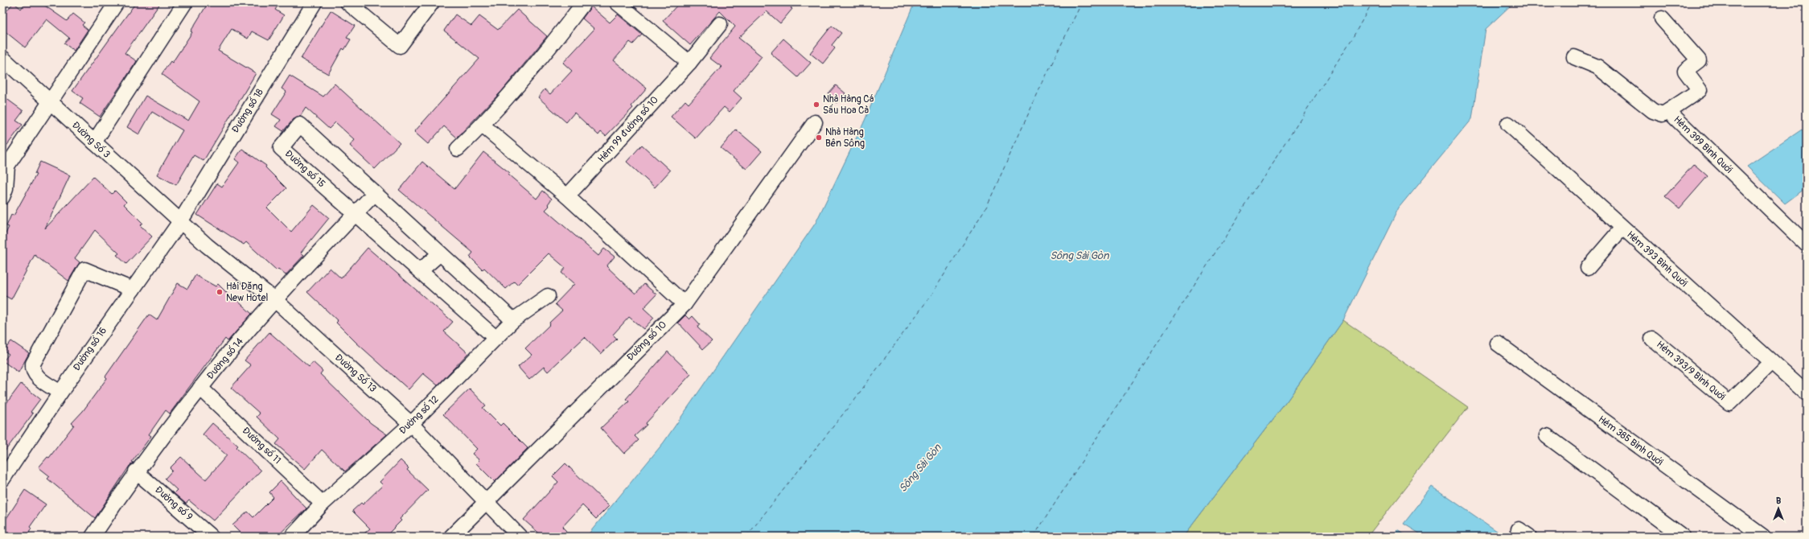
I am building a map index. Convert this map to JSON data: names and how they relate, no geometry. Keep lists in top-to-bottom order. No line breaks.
{"streets":{"street":["Đường số 18","Hẻm 99 đường số 10","Đường Số 3","Hẻm 399 Bình Quới","Đường số 15","Hẻm 393 Bình Quới","Đường số 10","Đường số 16","Đường số 14","Hẻm 393/9 Bình Quới","Đường Số 13","Đường số 12","Hẻm 385 Bình Quới","Đường số 11","Đường số 9"]},"crossings":[["Đường số 18","Đường Số 3"],["Đường số 18","Đường số 16"],["Đường số 18","Đường Số 13"],["Đường Số 3","Đường số 16"],["Đường Số 3","Đường Số 13"],["Đường số 15","Đường số 14"],["Đường số 15","Đường số 12"],["Hẻm 393 Bình Quới","Hẻm 393/9 Bình Quới"],["Đường số 10","Đường Số 13"],["Đường số 16","Đường Số 13"],["Đường số 14","Đường Số 13"],["Đường số 14","Đường số 11"],["Đường số 14","Đường số 9"],["Đường Số 13","Đường số 12"],["Đường số 12","Đường số 11"]],"water":["Sông Sài Gòn"],"places":["Nhà Hàng Cá Sấu Hoa Cà","Nhà Hàng Bên Sông","Hải Đăng New Hotel"],"north":"top"}
